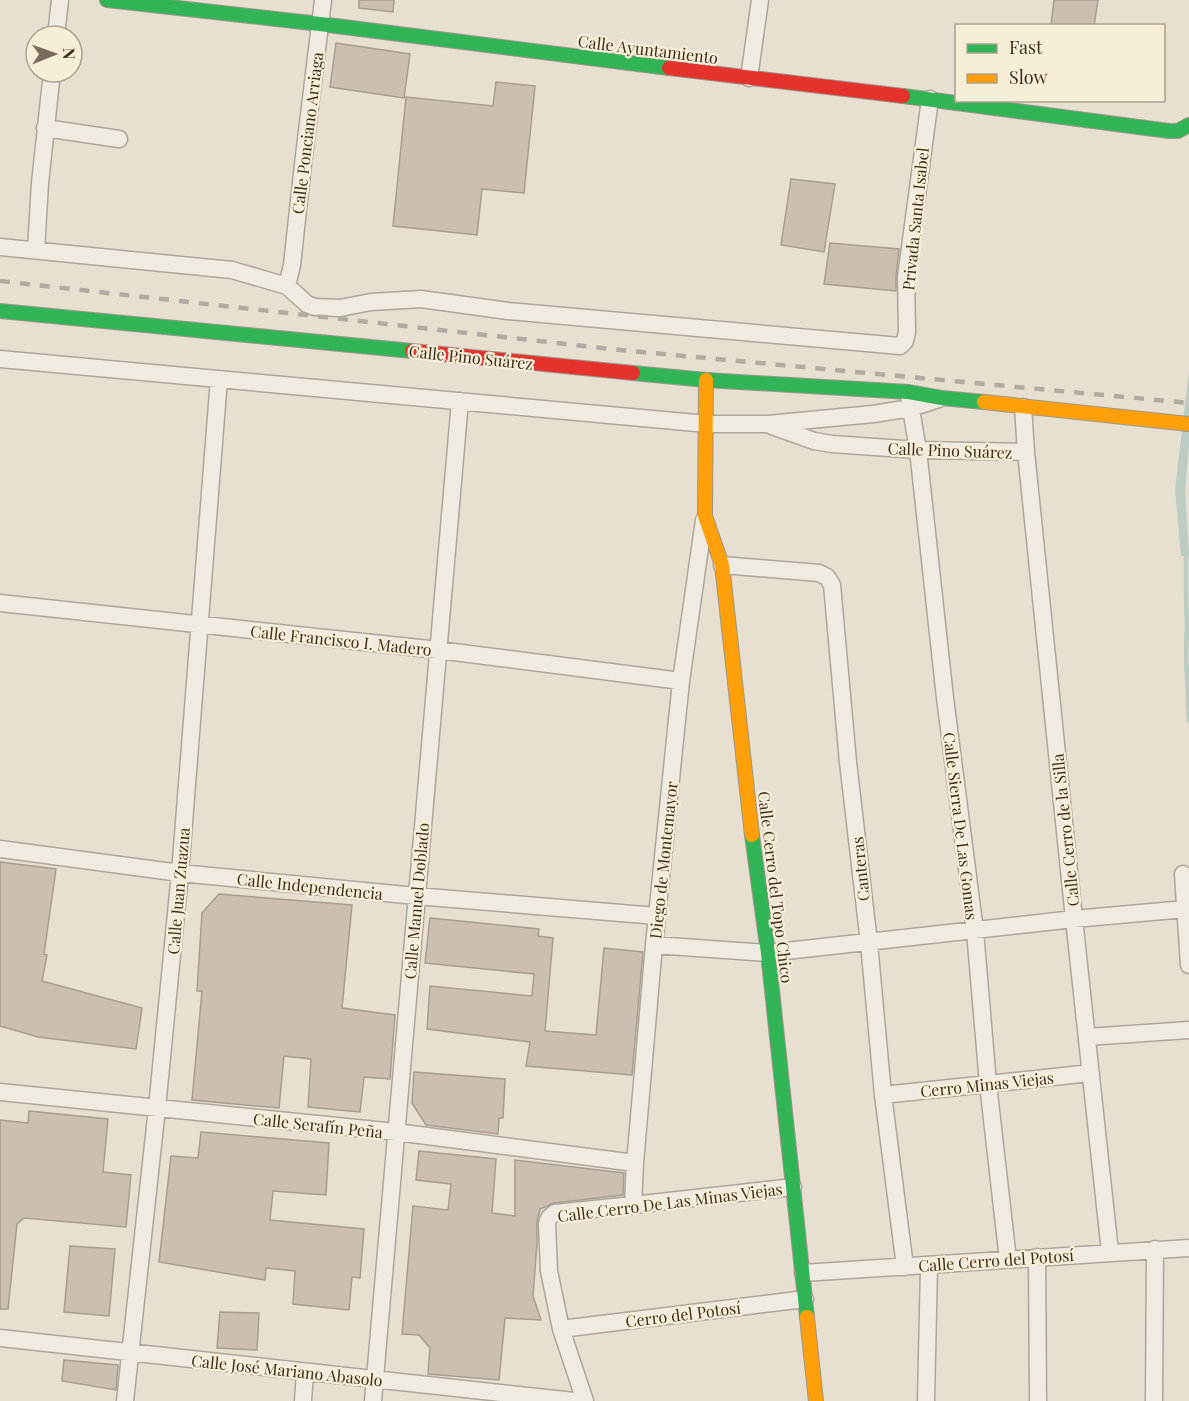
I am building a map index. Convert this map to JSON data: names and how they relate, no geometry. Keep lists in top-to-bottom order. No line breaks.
{"streets":{"street":["Calle Ayuntamiento","Calle Ponciano Arriaga","Privada Santa Isabel","Calle Pino Suárez","Calle Francisco I. Madero","Calle Sierra De Las Gomas","Calle Cerro de la Silla","Diego de Montemayor","Canteras","Calle Independencia","Calle Cerro del Topo Chico","Calle Juan Zuazua","Calle Manuel Doblado","Cerro Minas Viejas","Calle Serafín Peña","Calle Cerro De Las Minas Viejas","Calle Cerro del Potosí","Cerro del Potosí","Calle José Mariano Abasolo"]},"crossings":[["Calle Ayuntamiento","Calle Ponciano Arriaga"],["Calle Ayuntamiento","Privada Santa Isabel"],["Calle Ponciano Arriaga","Privada Santa Isabel"],["Calle Pino Suárez","Calle Sierra De Las Gomas"],["Calle Pino Suárez","Calle Cerro de la Silla"],["Calle Pino Suárez","Calle Cerro del Topo Chico"],["Calle Pino Suárez","Calle Juan Zuazua"],["Calle Pino Suárez","Calle Manuel Doblado"],["Calle Francisco I. Madero","Diego de Montemayor"],["Calle Francisco I. Madero","Calle Juan Zuazua"],["Calle Francisco I. Madero","Calle Manuel Doblado"],["Calle Sierra De Las Gomas","Cerro Minas Viejas"],["Calle Sierra De Las Gomas","Calle Cerro del Potosí"],["Calle Cerro de la Silla","Cerro Minas Viejas"],["Calle Cerro de la Silla","Calle Cerro del Potosí"],["Diego de Montemayor","Calle Independencia"],["Diego de Montemayor","Calle Cerro del Topo Chico"],["Diego de Montemayor","Calle Serafín Peña"],["Diego de Montemayor","Calle Cerro De Las Minas Viejas"],["Canteras","Calle Cerro del Topo Chico"],["Canteras","Cerro Minas Viejas"],["Canteras","Calle Cerro del Potosí"],["Calle Independencia","Calle Juan Zuazua"],["Calle Independencia","Calle Manuel Doblado"],["Calle Cerro del Topo Chico","Calle Cerro De Las Minas Viejas"],["Calle Cerro del Topo Chico","Calle Cerro del Potosí"],["Calle Cerro del Topo Chico","Cerro del Potosí"],["Calle Juan Zuazua","Calle Serafín Peña"],["Calle Juan Zuazua","Calle José Mariano Abasolo"],["Calle Manuel Doblado","Calle Serafín Peña"],["Calle Manuel Doblado","Calle José Mariano Abasolo"],["Calle Cerro De Las Minas Viejas","Cerro del Potosí"]],"legend":["Fast","Slow"],"north":"right"}
